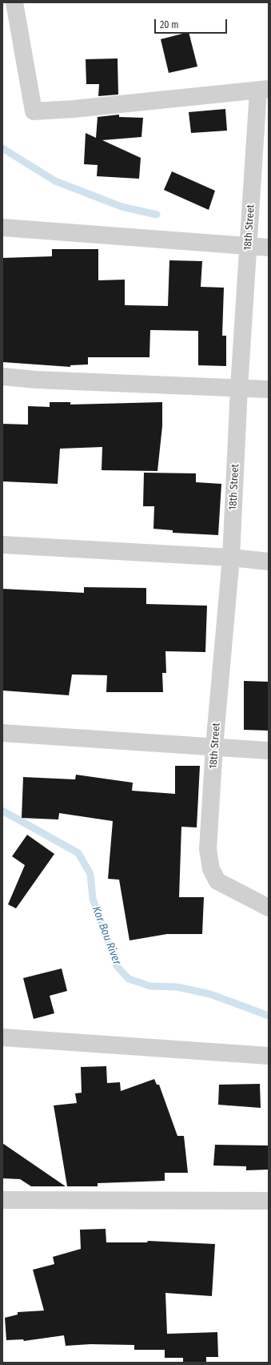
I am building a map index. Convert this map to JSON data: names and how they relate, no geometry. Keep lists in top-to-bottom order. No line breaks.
{"streets":{"street":["18th Street"]},"water":["Kor Bou River"],"scale_bar":"20 m"}
